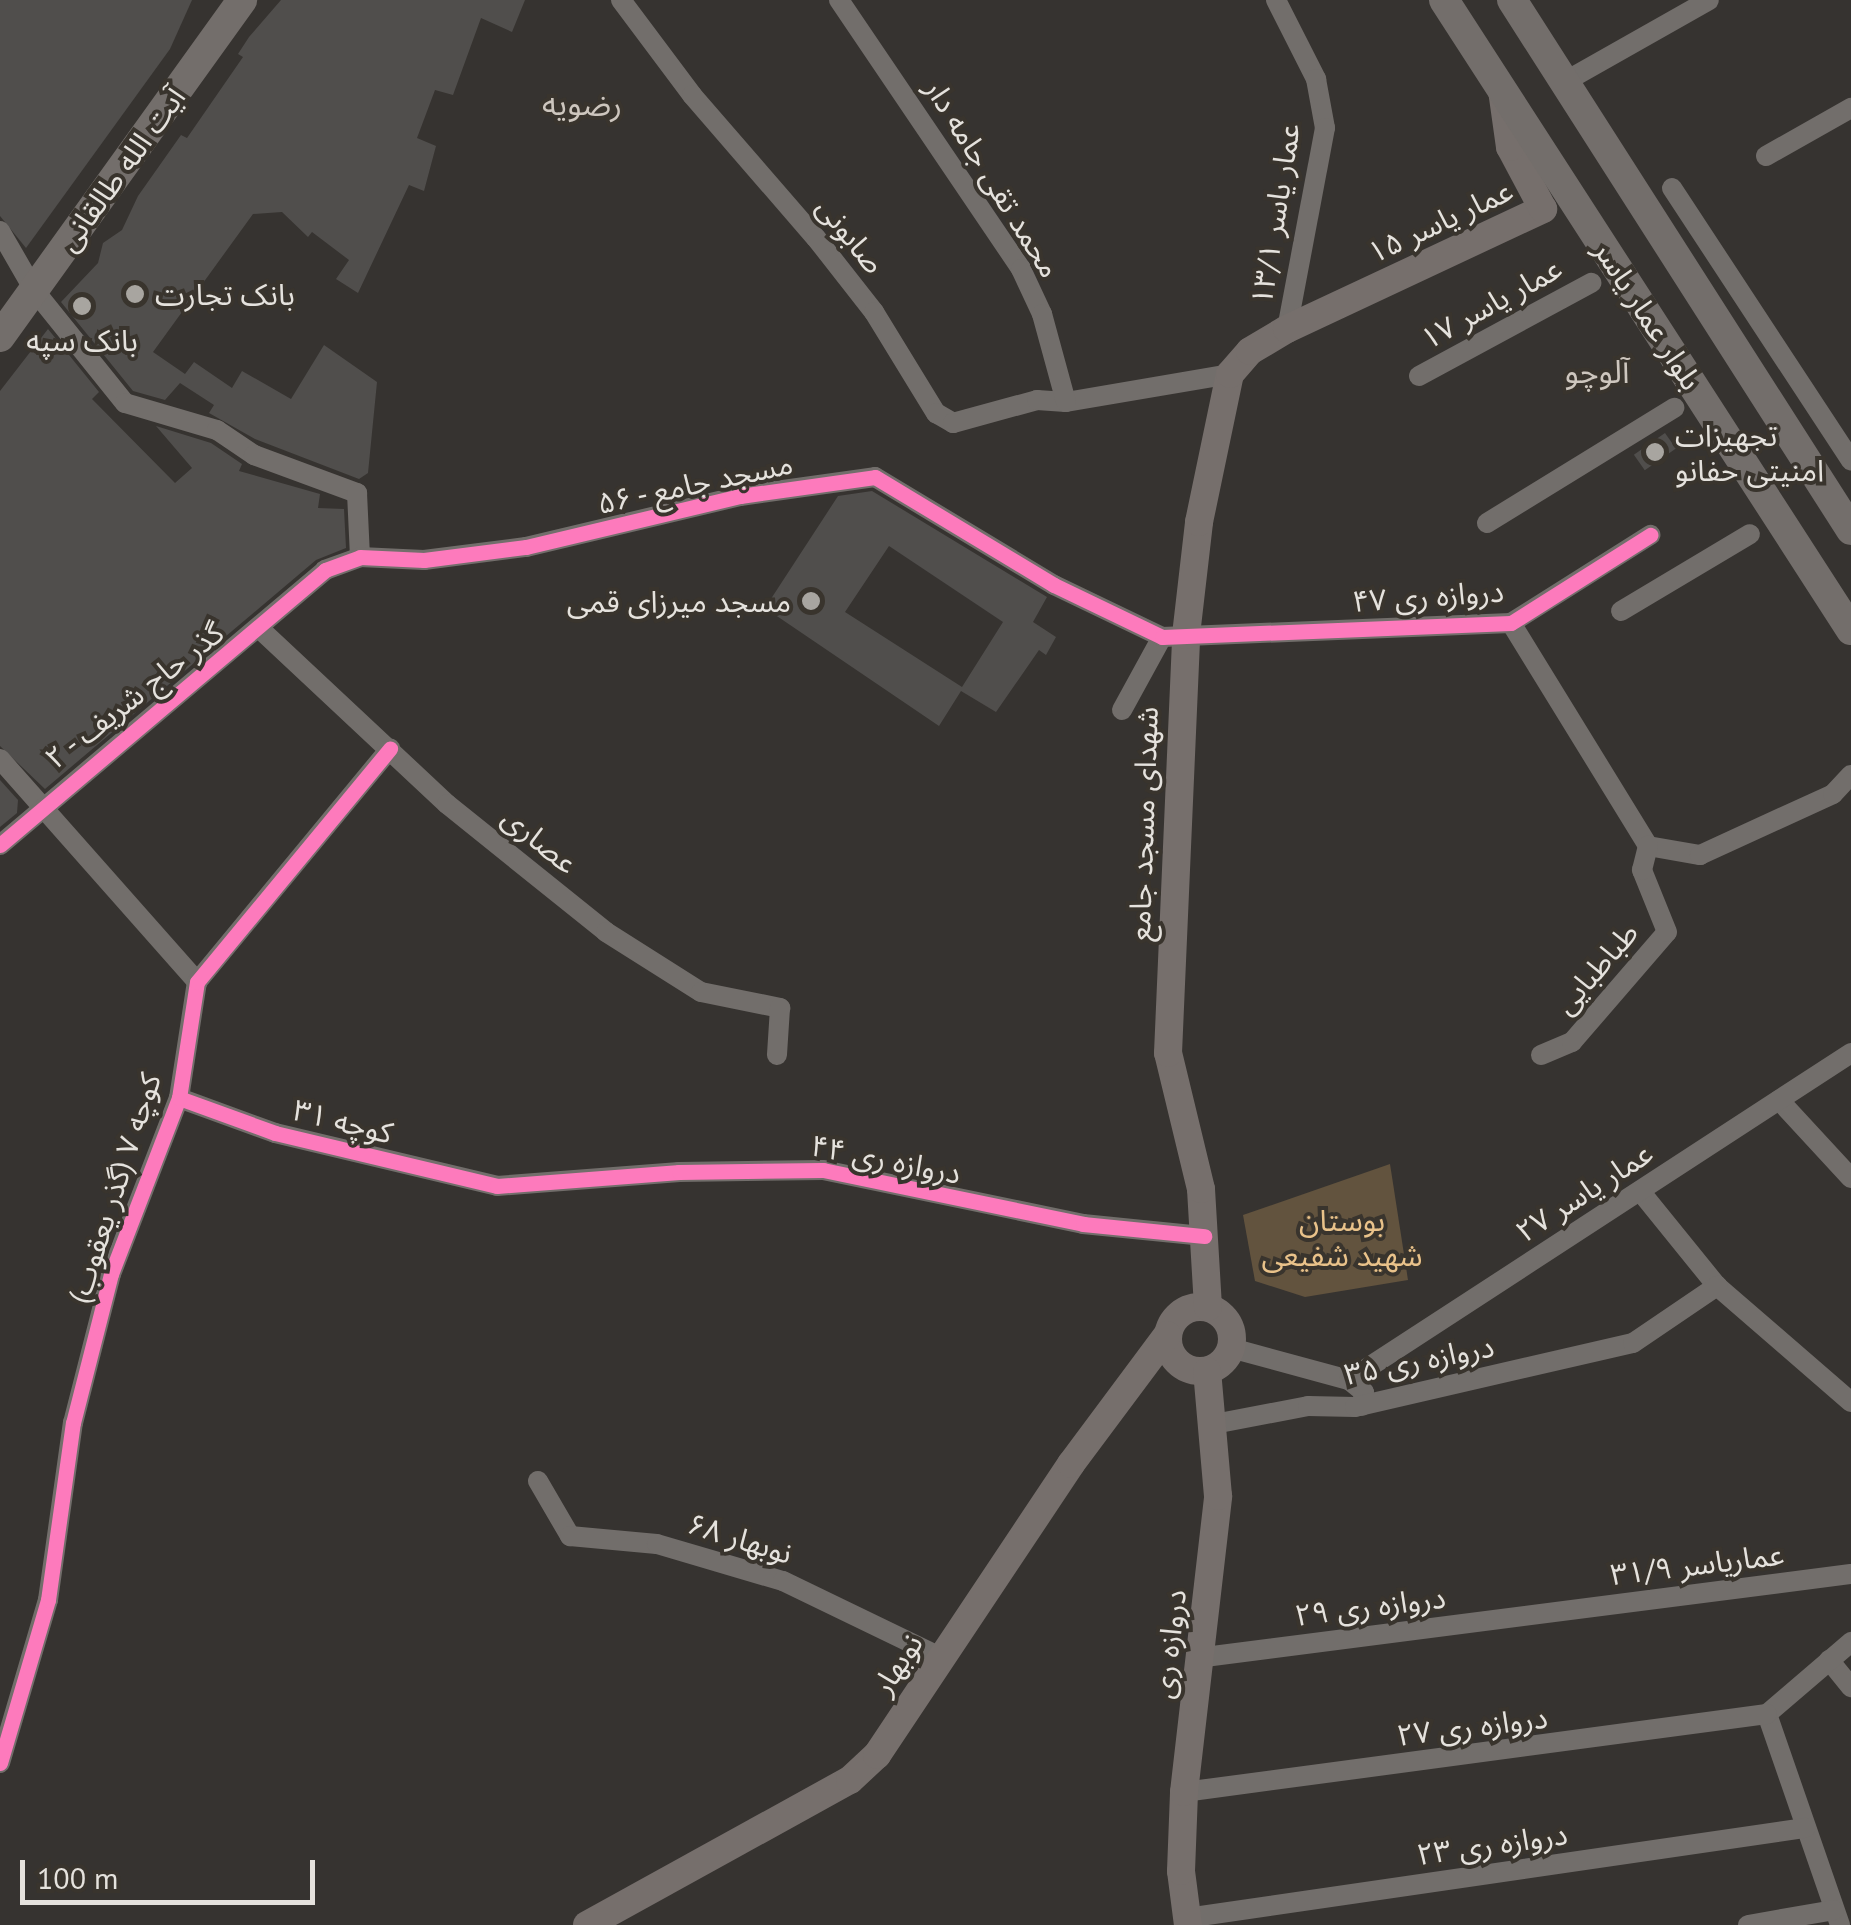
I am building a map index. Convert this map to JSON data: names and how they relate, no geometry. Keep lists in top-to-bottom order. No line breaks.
{"streets":{"main road":["آیت الله طالقانی","عمار یاسر ۱۵","بلوار عمار یاسر","شهدای مسجد جامع","دروازه ری","نوبهار"],"street":["محمد تقی جامه دار","عمار یاسر ۱۳/۱","صابونی","عمار یاسر ۱۷","۵۶ - مسجد جامع","دروازه ری ۴۷","۲ - گذر حاج شریف","عصاری","طباطبایی","کوچه ۳۱","دروازه ری ۴۴","کوچه ۷ (گذر یعقوب)","عمار یاسر ۲۷","دروازه ری ۳۵","نوبهار ۶۸","عماریاسر ۳۱/۹","دروازه ری ۲۹","دروازه ری ۲۷","دروازه ری ۲۳"]},"crossings":[["محمد تقی جامه دار","صابونی"],["عمار یاسر ۱۳/۱","عمار یاسر ۱۵"],["عمار یاسر ۱۵","بلوار عمار یاسر"],["عمار یاسر ۱۵","شهدای مسجد جامع"],["صابونی","شهدای مسجد جامع"],["۵۶ - مسجد جامع","دروازه ری ۴۷"],["۵۶ - مسجد جامع","۲ - گذر حاج شریف"],["۵۶ - مسجد جامع","شهدای مسجد جامع"],["۵۶ - مسجد جامع","عصاری"],["دروازه ری ۴۷","شهدای مسجد جامع"],["۲ - گذر حاج شریف","عصاری"],["شهدای مسجد جامع","دروازه ری ۴۴"],["شهدای مسجد جامع","دروازه ری"],["شهدای مسجد جامع","نوبهار"],["کوچه ۳۱","دروازه ری ۴۴"],["کوچه ۳۱","کوچه ۷ (گذر یعقوب)"],["دروازه ری ۳۵","دروازه ری"],["نوبهار ۶۸","نوبهار"],["عماریاسر ۳۱/۹","دروازه ری ۲۹"],["دروازه ری ۲۹","دروازه ری"],["دروازه ری","نوبهار"],["دروازه ری","دروازه ری ۲۷"],["دروازه ری","دروازه ری ۲۳"]],"districts":["رضویه","آلوچو"],"parks":["بوستان شهید شفیعی"],"places":["بانک تجارت","بانک سپه","تجهیزات امنیتی حفانو","مسجد میرزای قمی"],"scale_bar":"100 m"}
